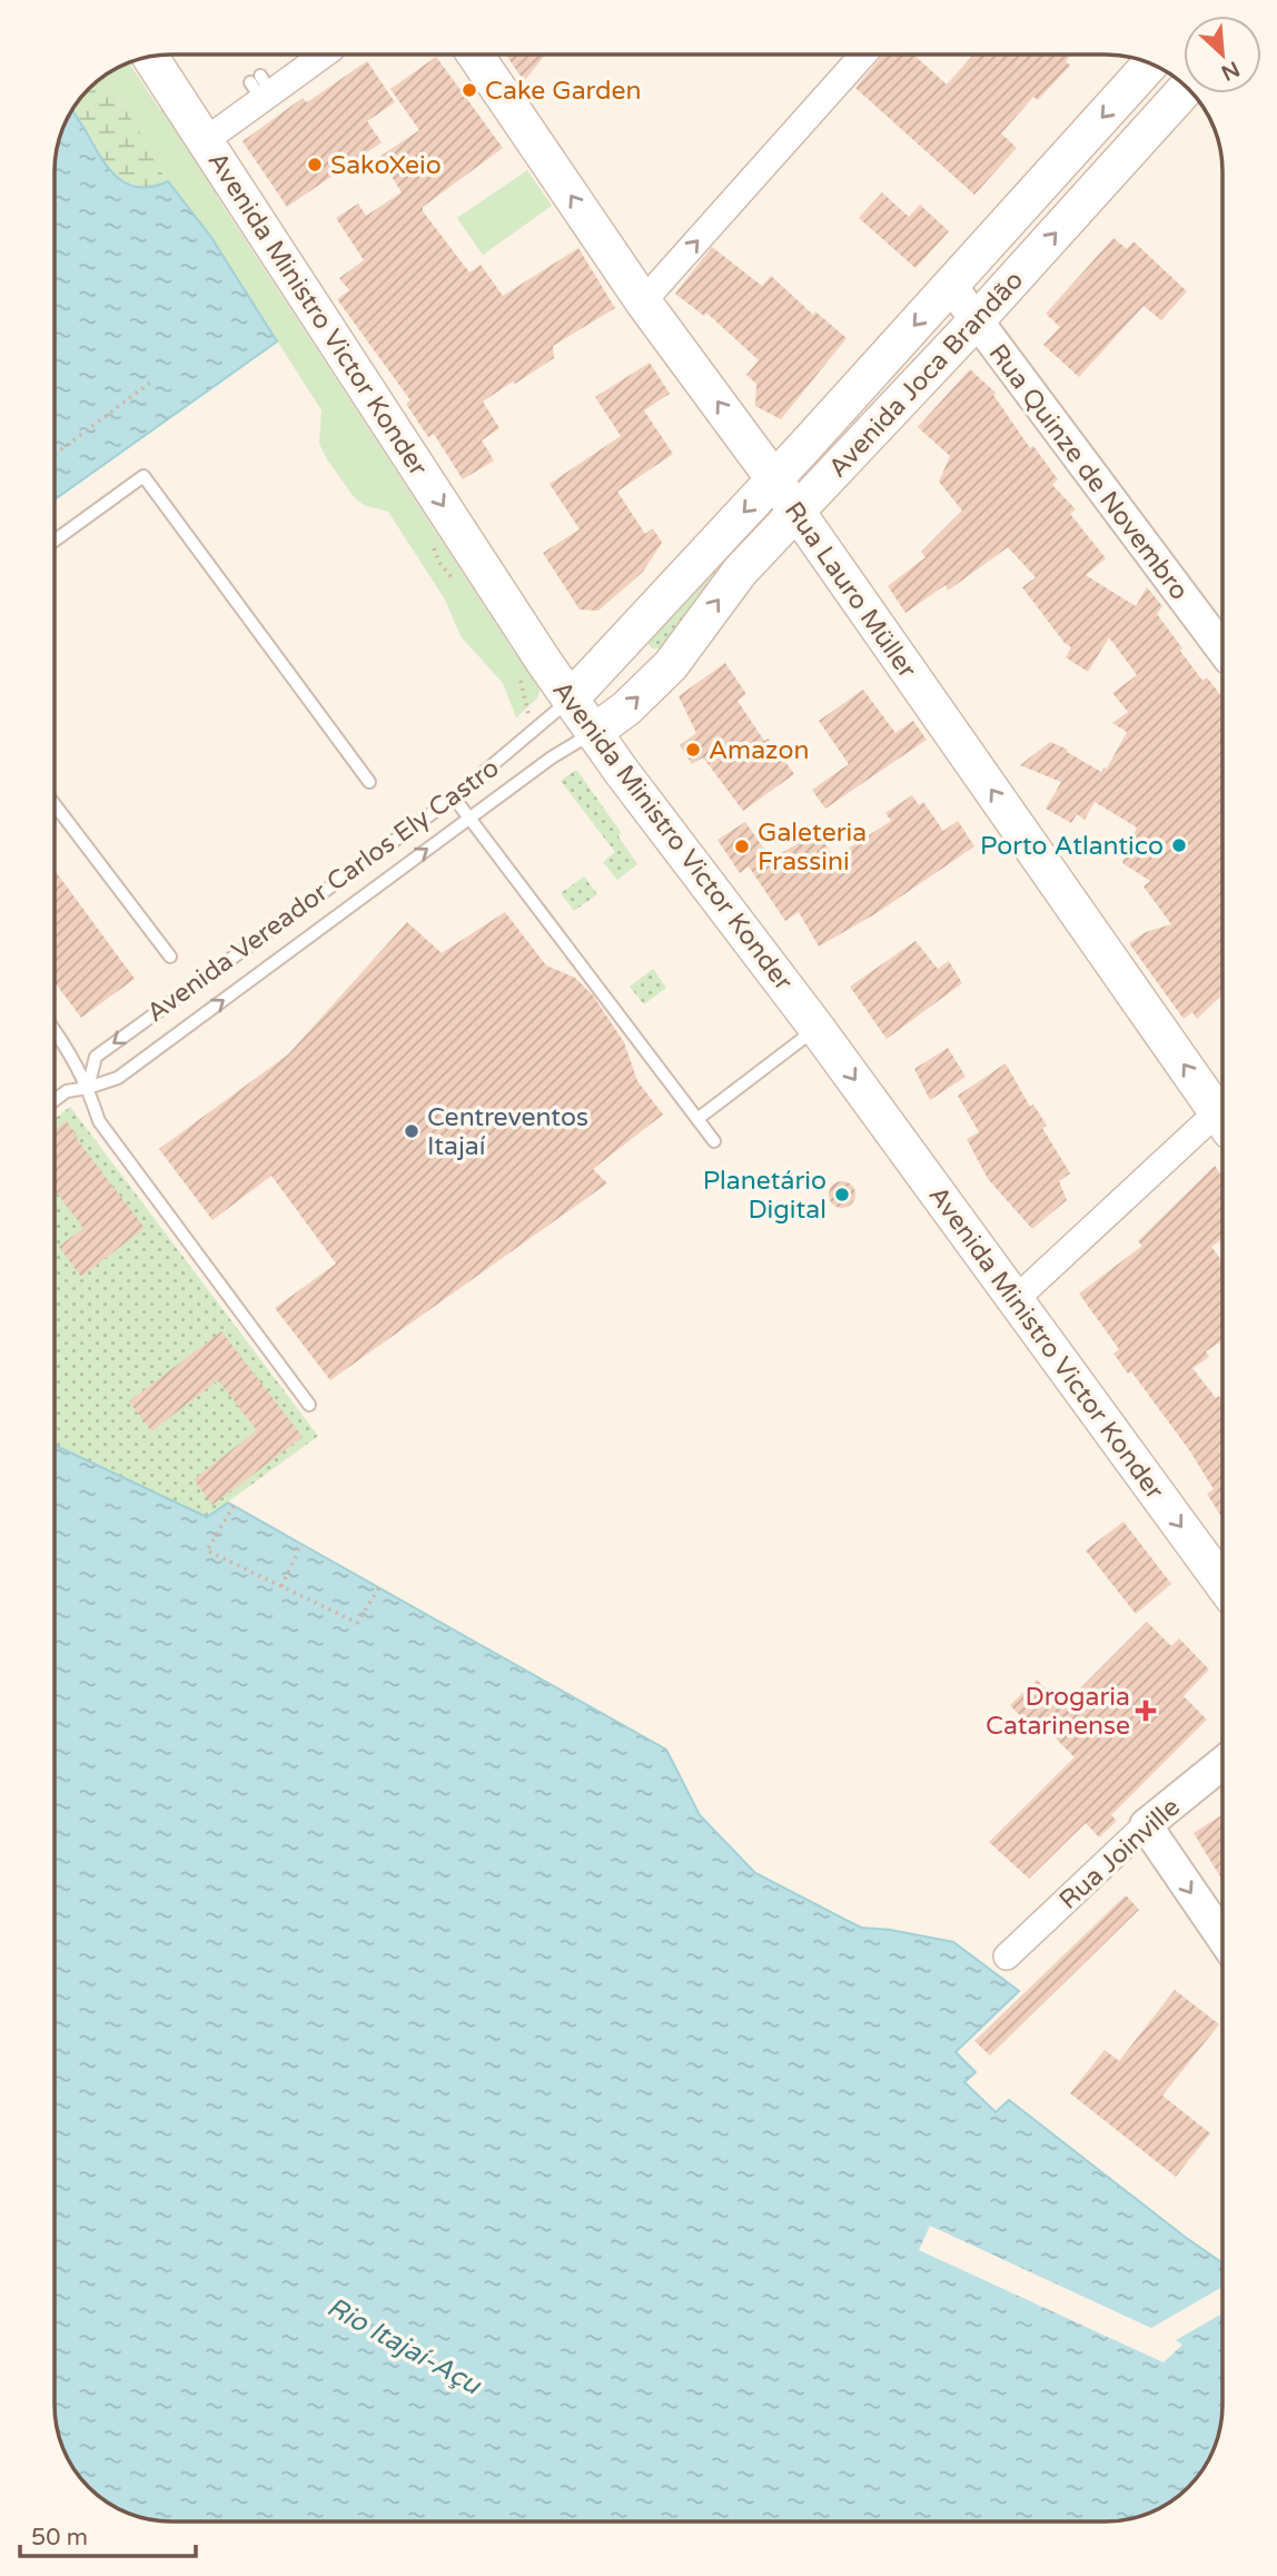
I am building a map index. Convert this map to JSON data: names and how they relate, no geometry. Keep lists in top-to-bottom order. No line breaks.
{"streets":{"main road":["Avenida Ministro Victor Konder","Avenida Joca Brandão","Rua Lauro Müller"],"street":["Rua Quinze de Novembro","Rua Joinville"],"lane":["Avenida Vereador Carlos Ely Castro"]},"crossings":[["Avenida Ministro Victor Konder","Avenida Joca Brandão"],["Avenida Ministro Victor Konder","Avenida Vereador Carlos Ely Castro"],["Avenida Joca Brandão","Rua Quinze de Novembro"],["Avenida Joca Brandão","Rua Lauro Müller"],["Avenida Joca Brandão","Avenida Vereador Carlos Ely Castro"]],"one_way":["Avenida Ministro Victor Konder","Rua Lauro Müller"],"water":["Rio Itajaí-Açu"],"places":{"other":["Cake Garden","SakoXeio","Amazon","Porto Atlantico","Galeteria Frassini","Centreventos Itajaí","Planetário Digital"],"health":["Drogaria Catarinense"]},"scale_bar":"50 m","north":"bottom right"}
